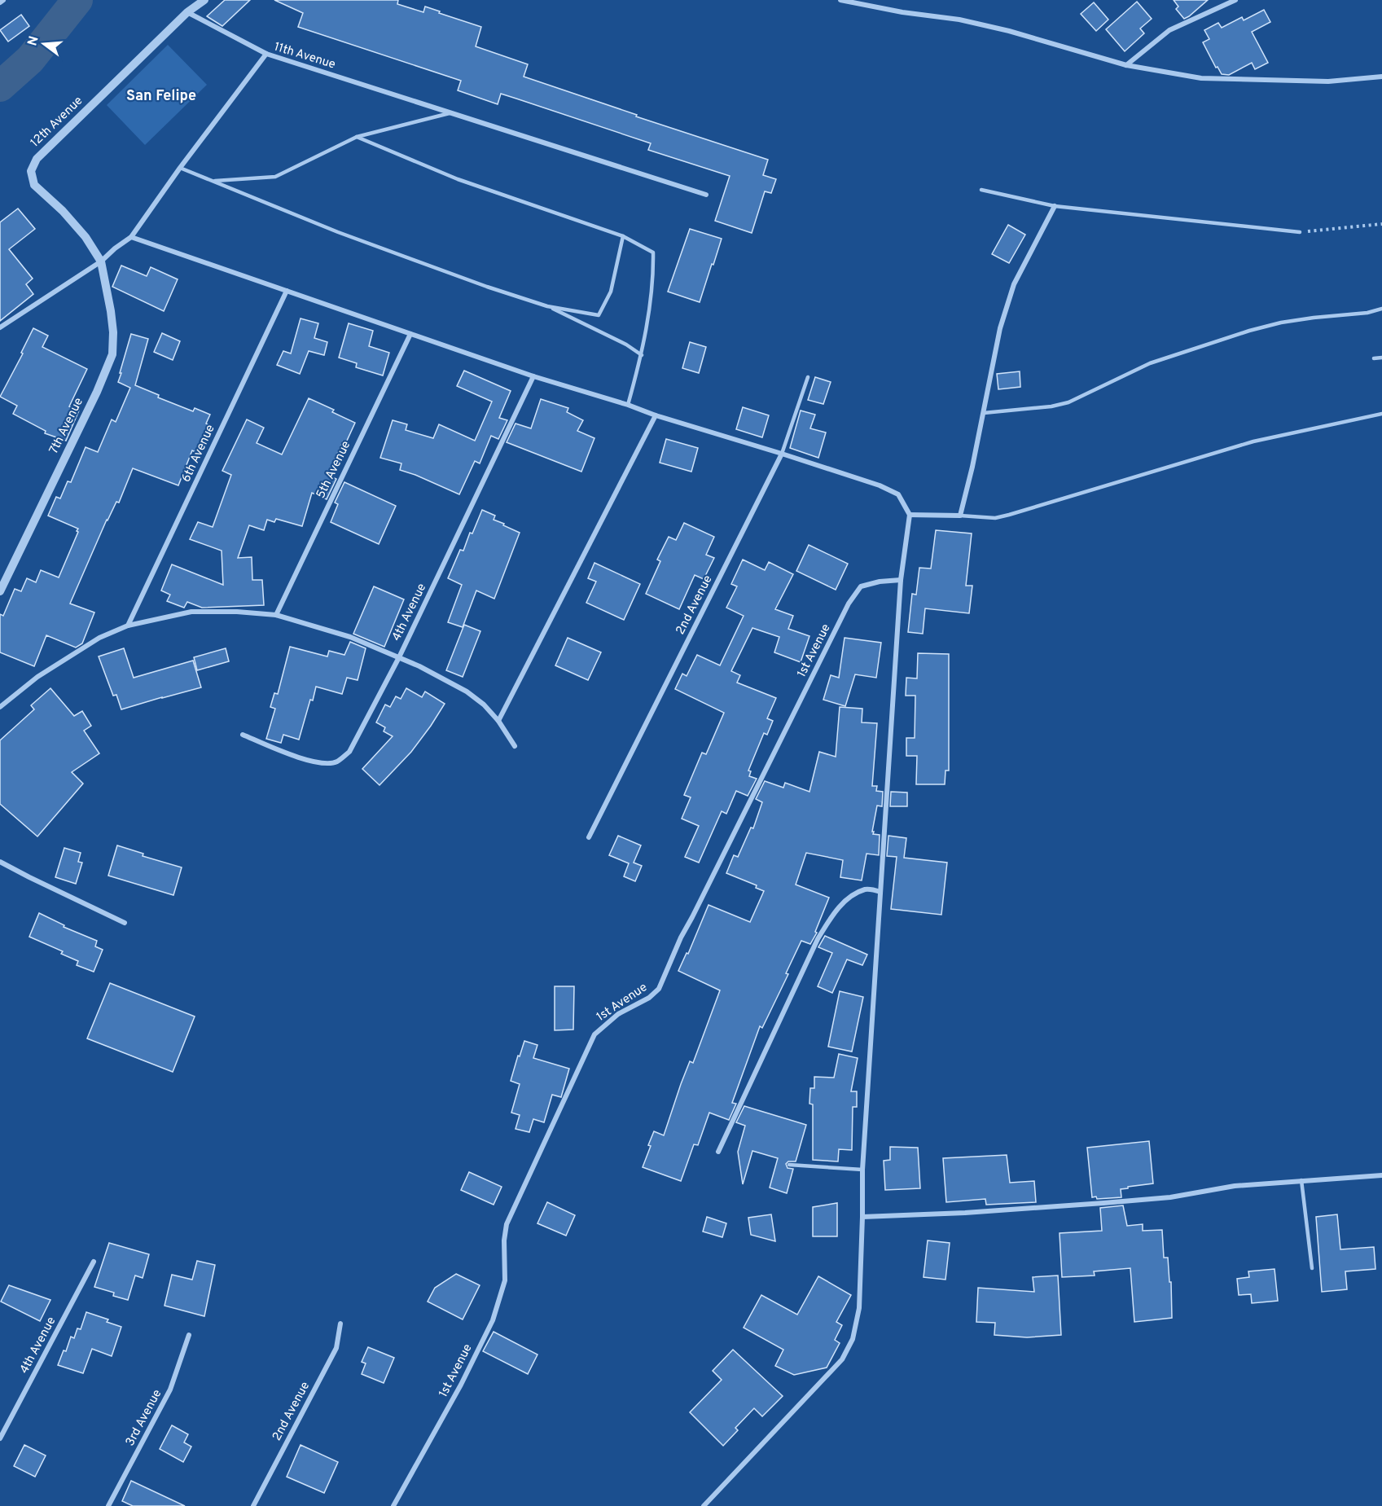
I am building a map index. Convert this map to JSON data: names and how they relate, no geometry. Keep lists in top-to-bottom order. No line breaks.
{"streets":{"street":["11th Avenue","12th Avenue","7th Avenue","6th Avenue","5th Avenue","2nd Avenue","4th Avenue","1st Avenue","3rd Avenue"]},"crossings":[["11th Avenue","12th Avenue"],["11th Avenue","7th Avenue"],["12th Avenue","7th Avenue"]],"districts":["San Felipe"],"north":"left"}
